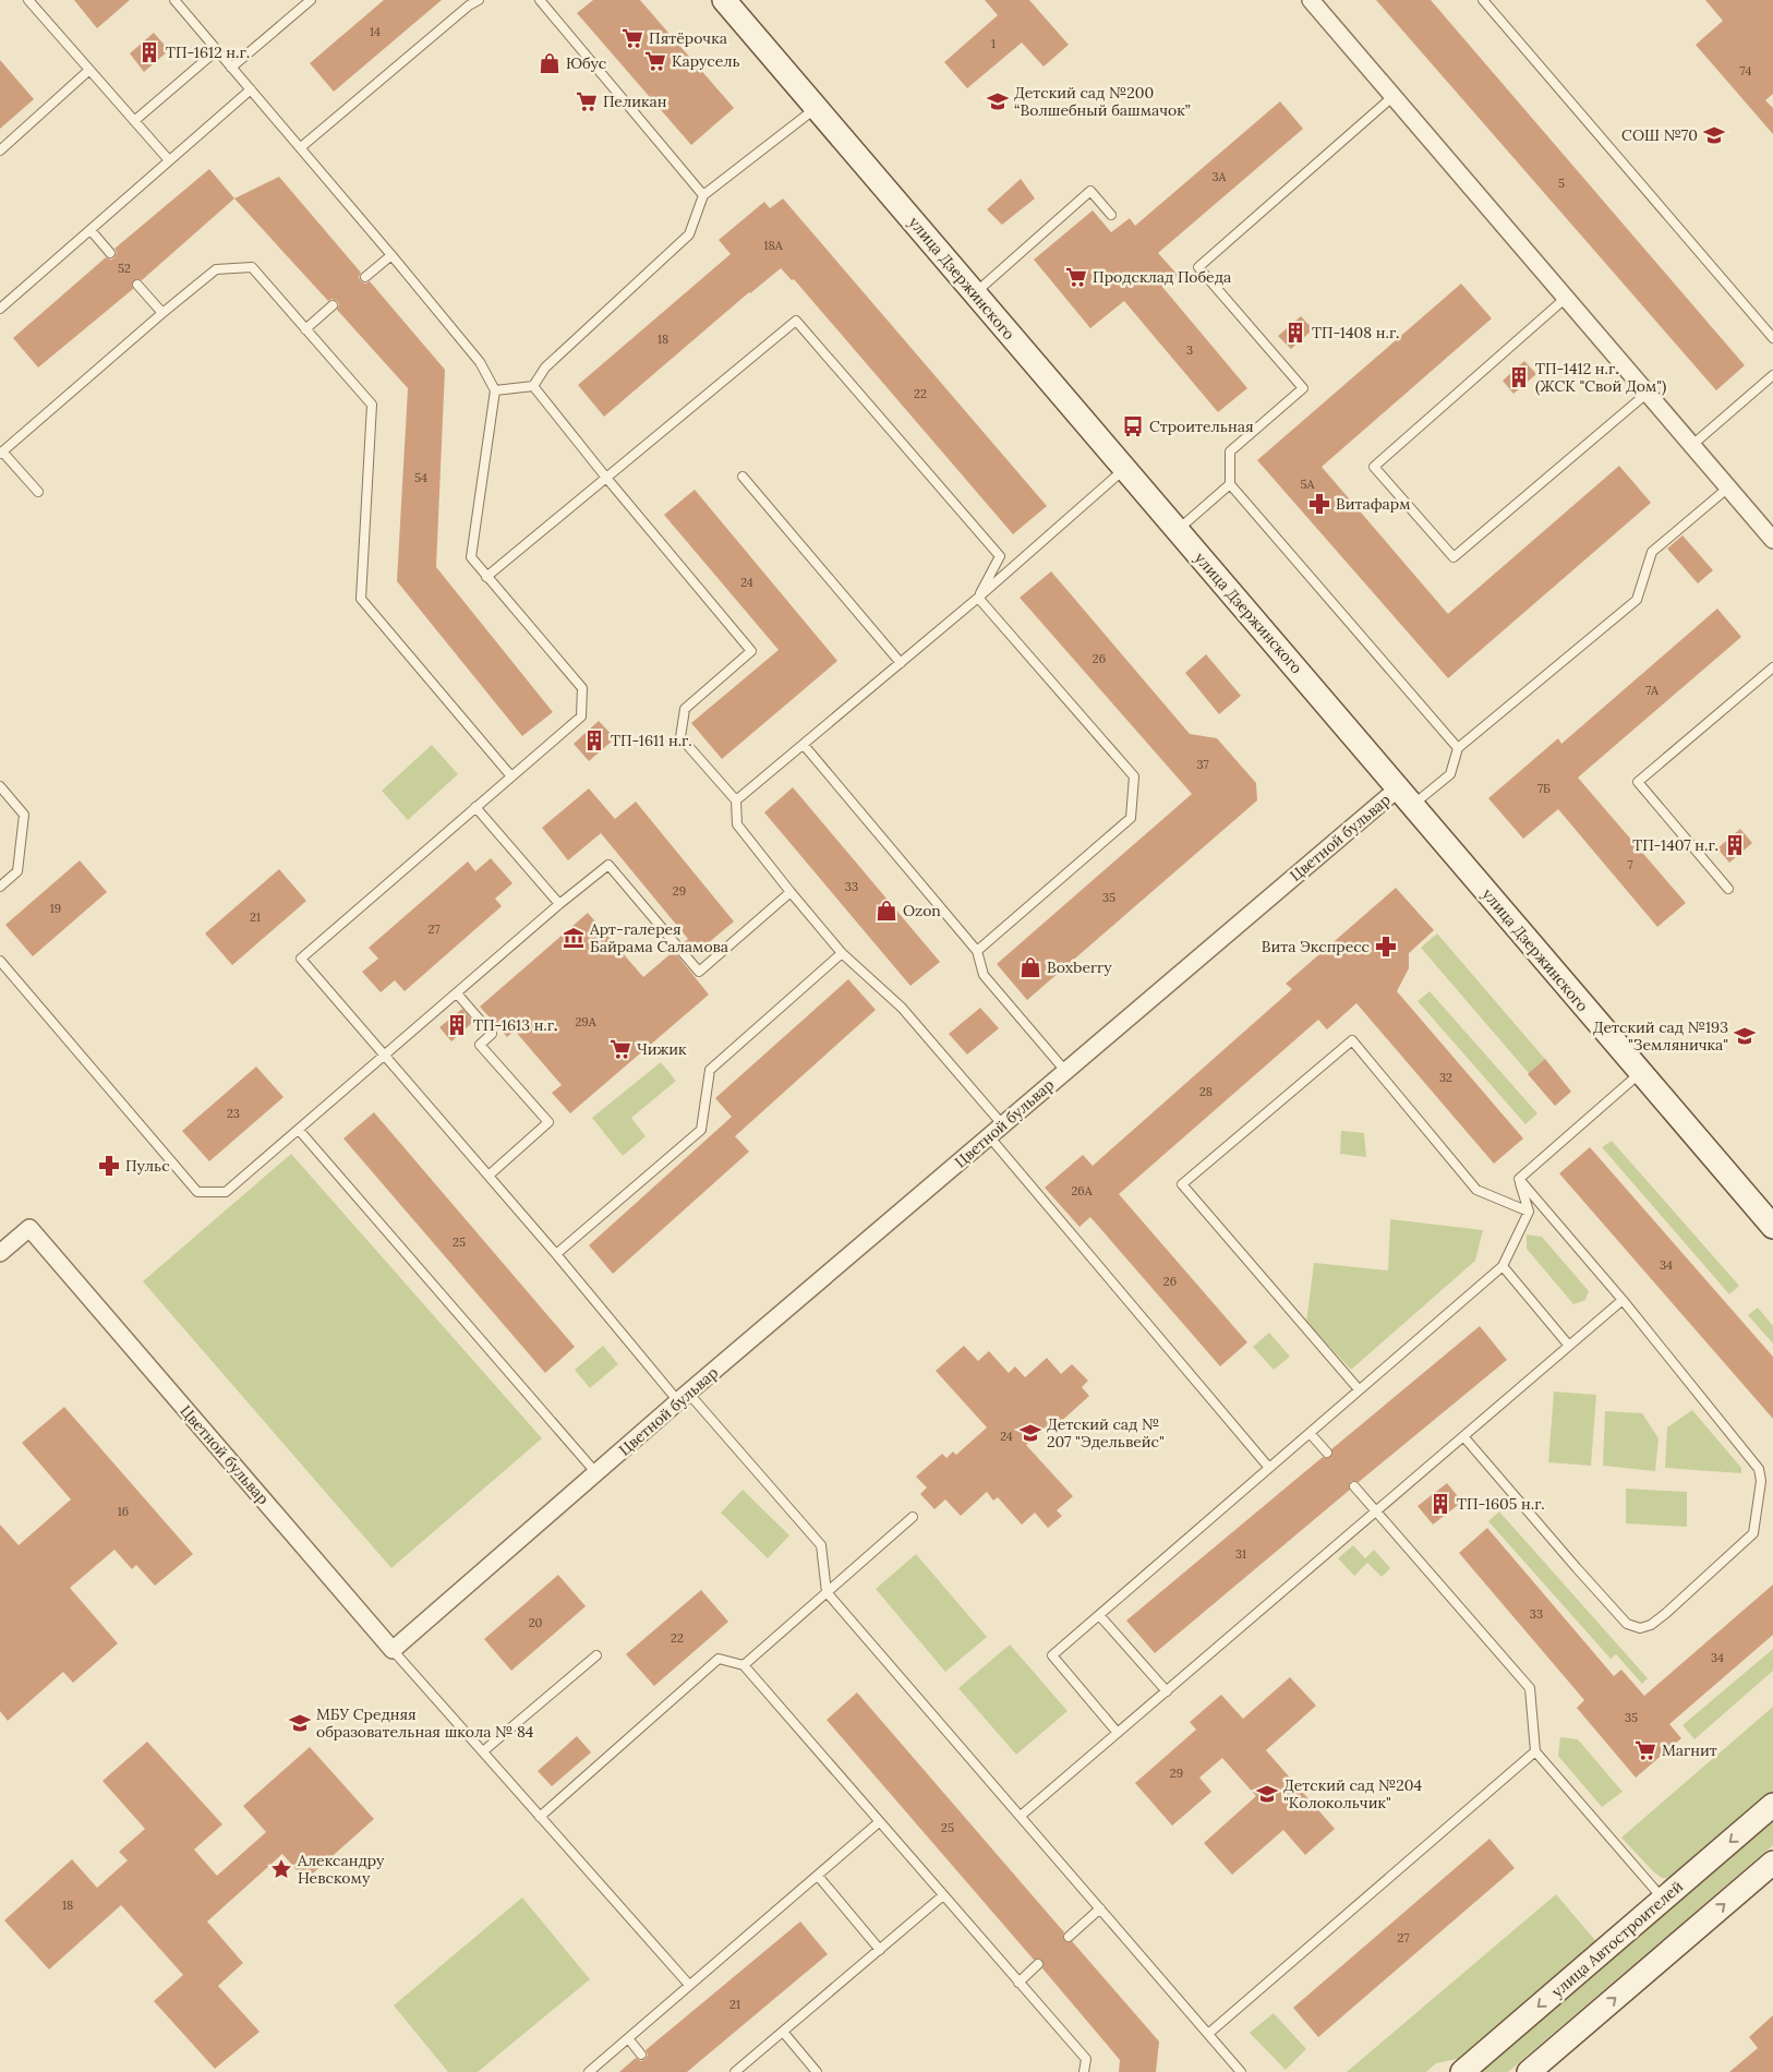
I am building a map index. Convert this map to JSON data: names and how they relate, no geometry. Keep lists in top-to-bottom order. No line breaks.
{"streets":{"main road":["улица Дзержинского","улица Автостроителей"],"street":["Цветной бульвар"]},"crossings":[["улица Дзержинского","Цветной бульвар"]],"places":{"supermarket":["Пятёрочка","Карусель","Пеликан","Продсклад Победа","Чижик","Магнит"],"building":["ТП-1612 н.г.","ТП-1408 н.г.","ТП-1412 н.г. (ЖСК \"Свой Дом\")","ТП-1611 н.г.","ТП-1407 н.г.","ТП-1613 н.г.","ТП-1605 н.г."],"shop":["Юбус","Ozon","Boxberry"],"school or university":["Детский сад №200 “Волшебный башмачок”","СОШ №70","Детский сад №193 \"Земляничка\"","Детский сад № 207 \"Эдельвейс\"","МБУ Средняя образовательная школа № 84","Детский сад №204 \"Колокольчик\""],"bus stop":["Строительная"],"pharmacy":["Витафарм","Вита Экспресс","Пульс"],"museum":["Арт-галерея Байрама Саламова"],"place":["Александру Невскому"]},"house_numbers":["14","1","74","3А","5","18А","52","18","3","22","54","5А","24","26","7А","37","7Б","7","33","29","35","19","21","27","29А","32","28","23","26А","25","34","26","24","16","31","33","20","22","34","35","29","25","18","27","21"]}
